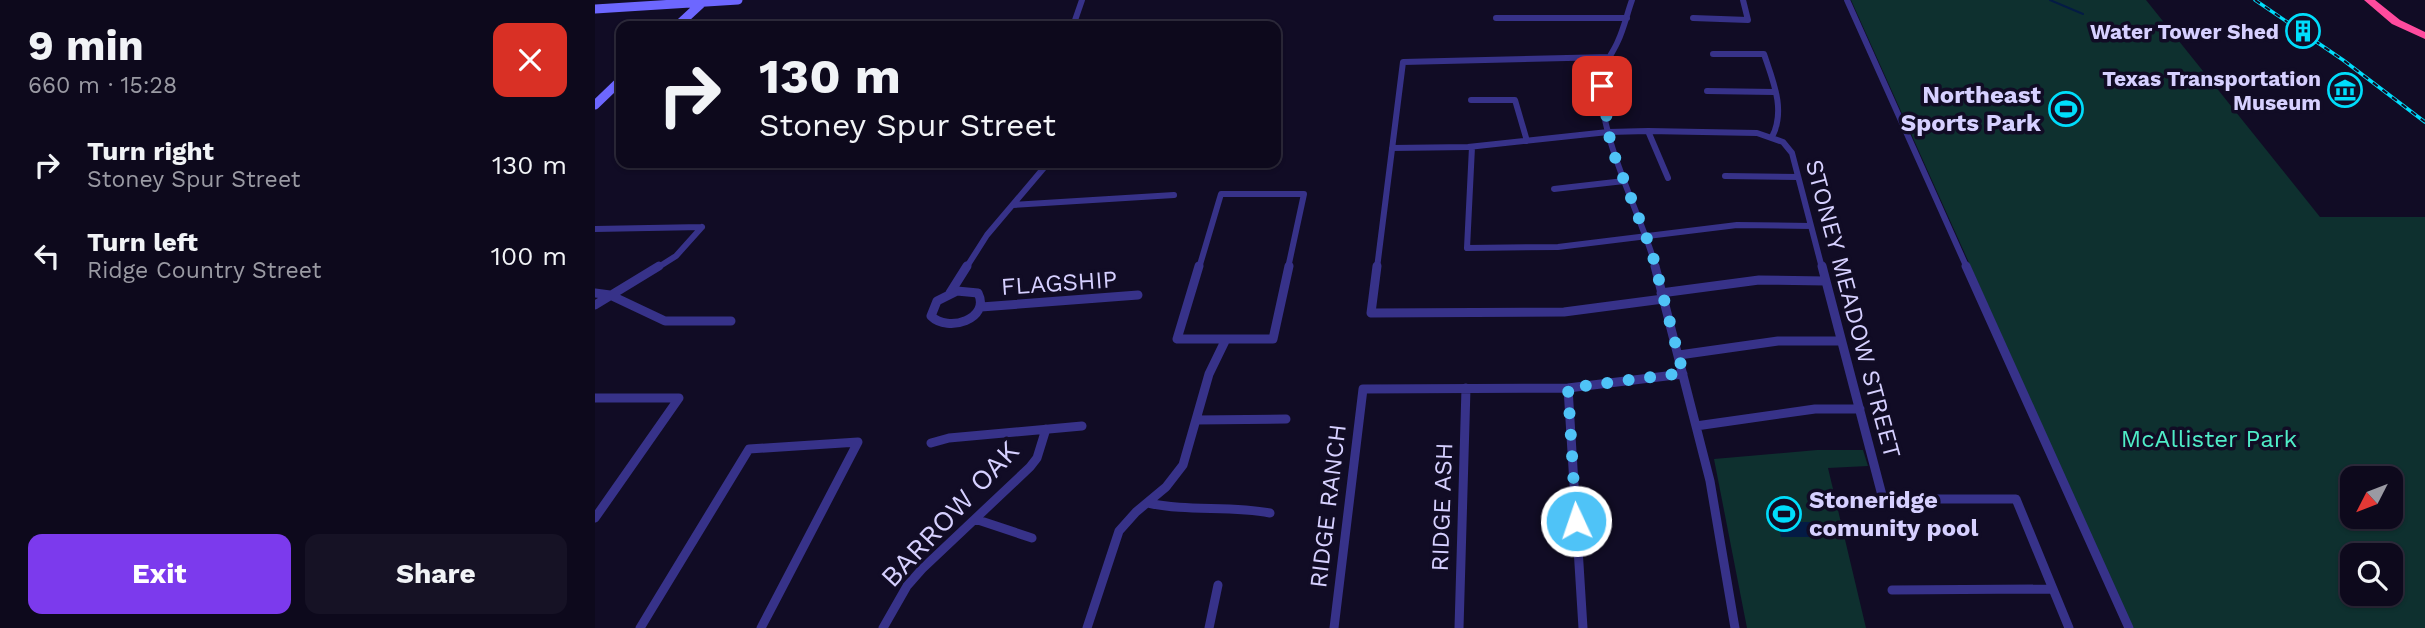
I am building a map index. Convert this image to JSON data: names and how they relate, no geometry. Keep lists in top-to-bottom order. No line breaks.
{"streets":{"street":["FLAGSHIP","STONEY MEADOW STREET","RIDGE RANCH","RIDGE ASH","BARROW OAK"]},"crossings":[["RIDGE RANCH","RIDGE ASH"]],"parks":["McAllister Park"],"places":{"building":["Water Tower Shed"],"museum":["Texas Transportation Museum"],"sports":["Northeast Sports Park","Stoneridge comunity pool"]},"north":"bottom left","page":{"heading":["9 min","660 m · 15:28"],"turn":["130 m","Stoney Spur Street"],"list":[{"name":"Turn right","note":"Stoney Spur Street","value":"130 m"},{"name":"Turn left","note":"Ridge Country Street","value":"100 m"}],"buttons":["Exit","Share"]}}
